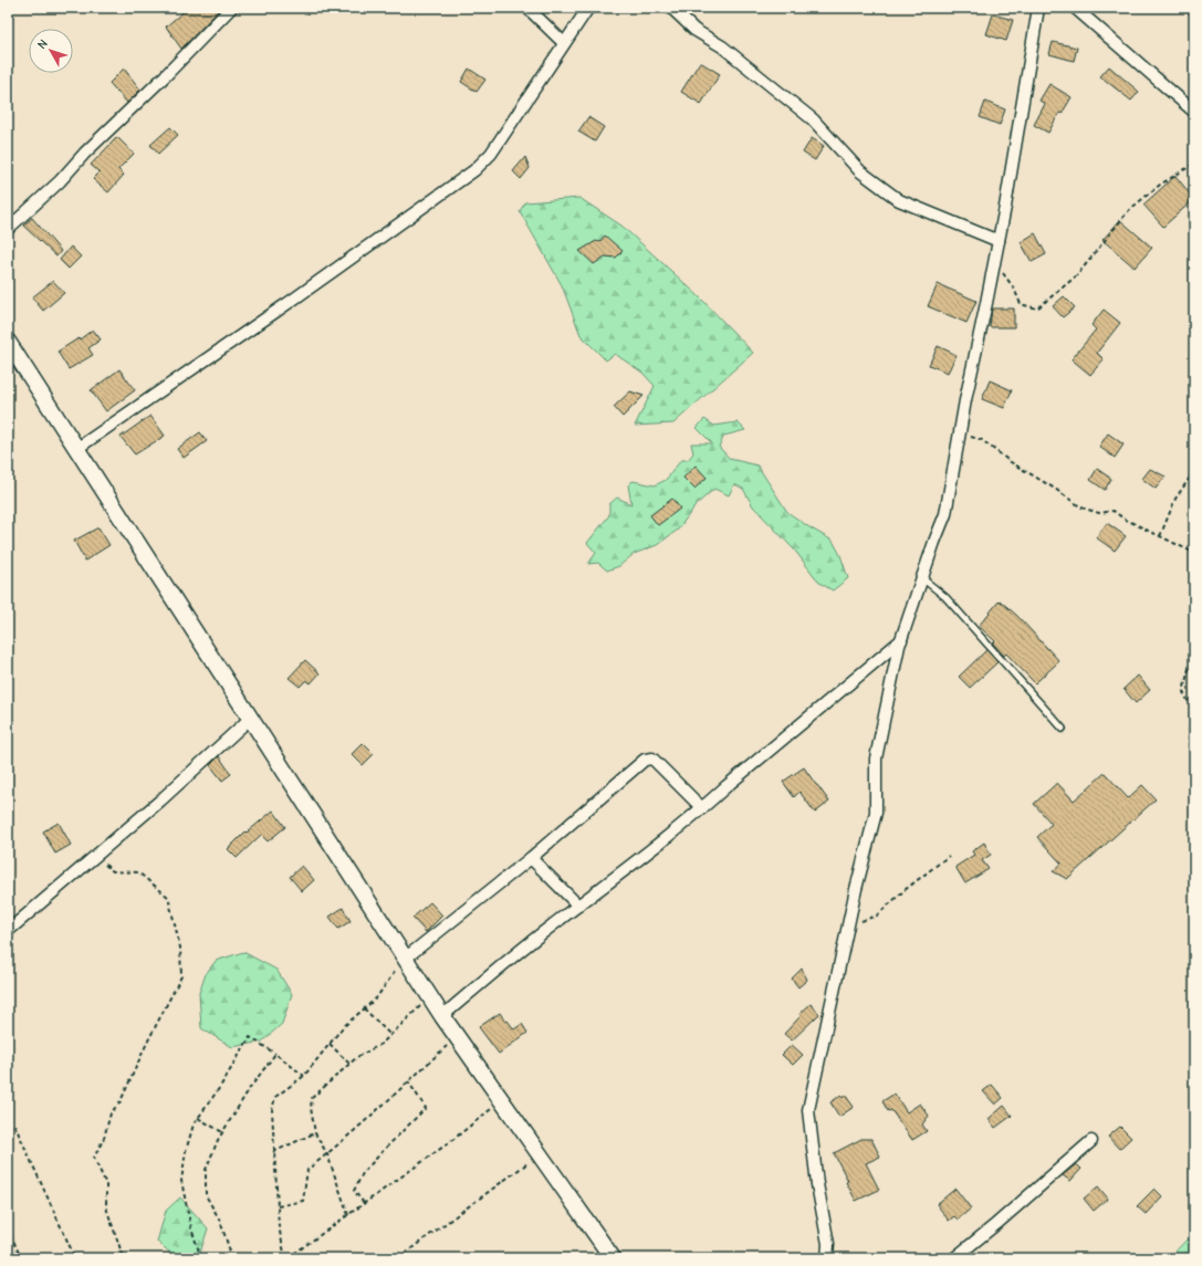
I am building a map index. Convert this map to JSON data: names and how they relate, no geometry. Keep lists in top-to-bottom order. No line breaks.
{"north":"top left"}
